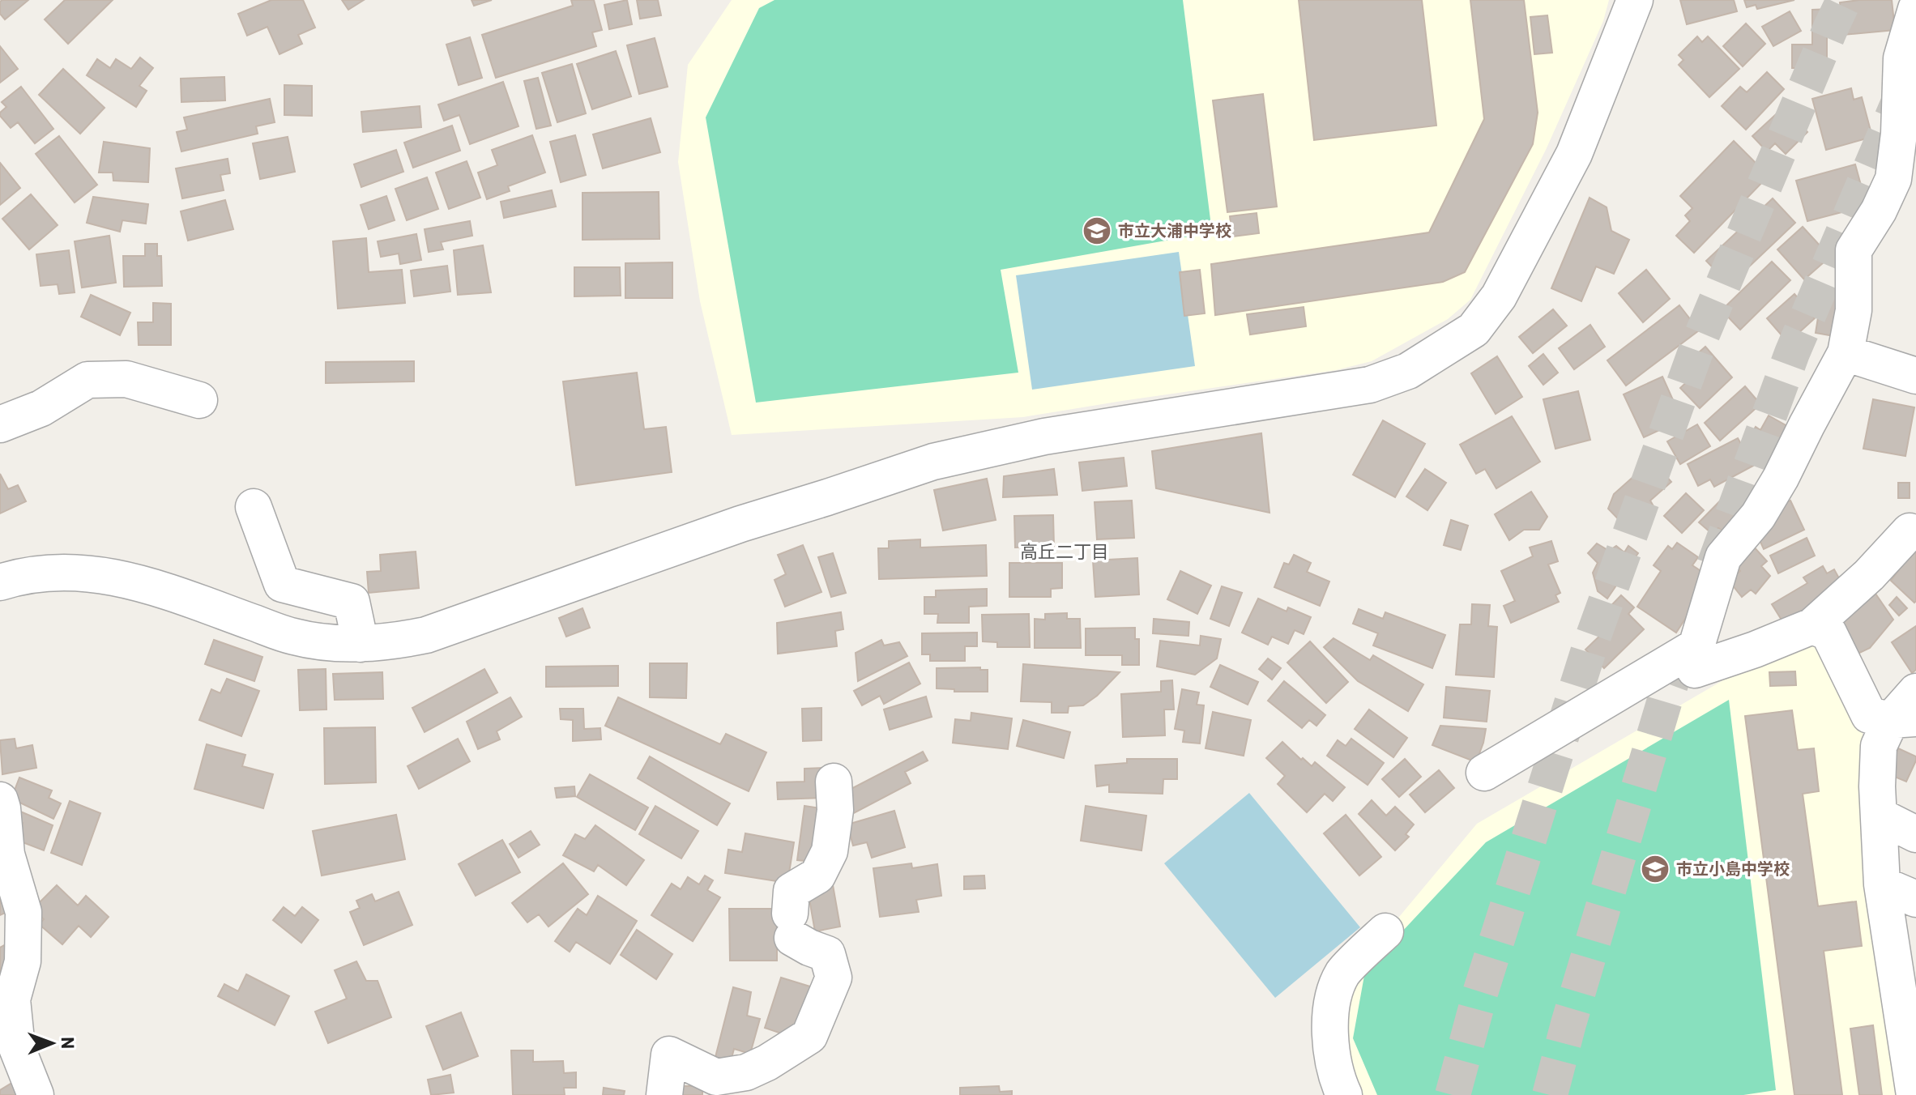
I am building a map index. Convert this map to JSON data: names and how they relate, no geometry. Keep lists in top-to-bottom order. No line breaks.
{"districts":["高丘二丁目"],"places":{"school or university":["市立大浦中学校","市立小島中学校"]},"north":"right"}
